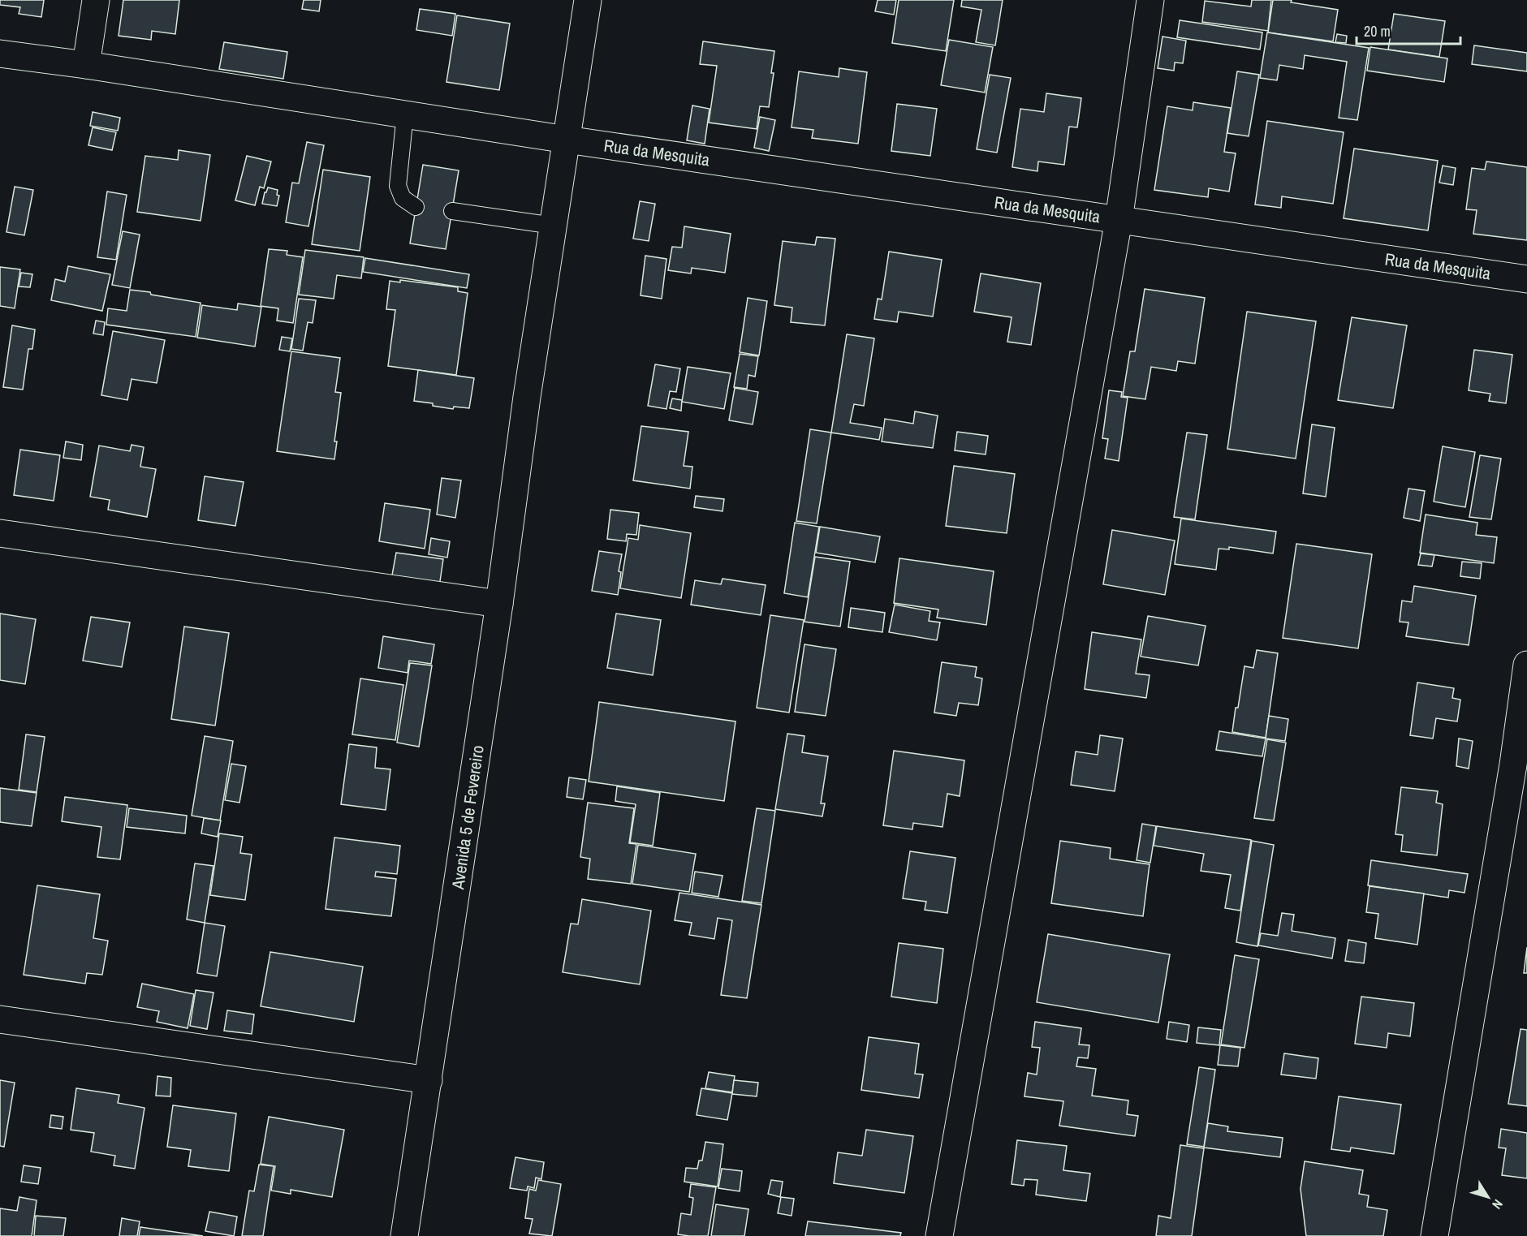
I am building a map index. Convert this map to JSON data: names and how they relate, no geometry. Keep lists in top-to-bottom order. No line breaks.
{"streets":{"street":["Rua da Mesquita","Avenida 5 de Fevereiro"]},"crossings":[["Rua da Mesquita","Avenida 5 de Fevereiro"]],"scale_bar":"20 m","north":"bottom right"}
